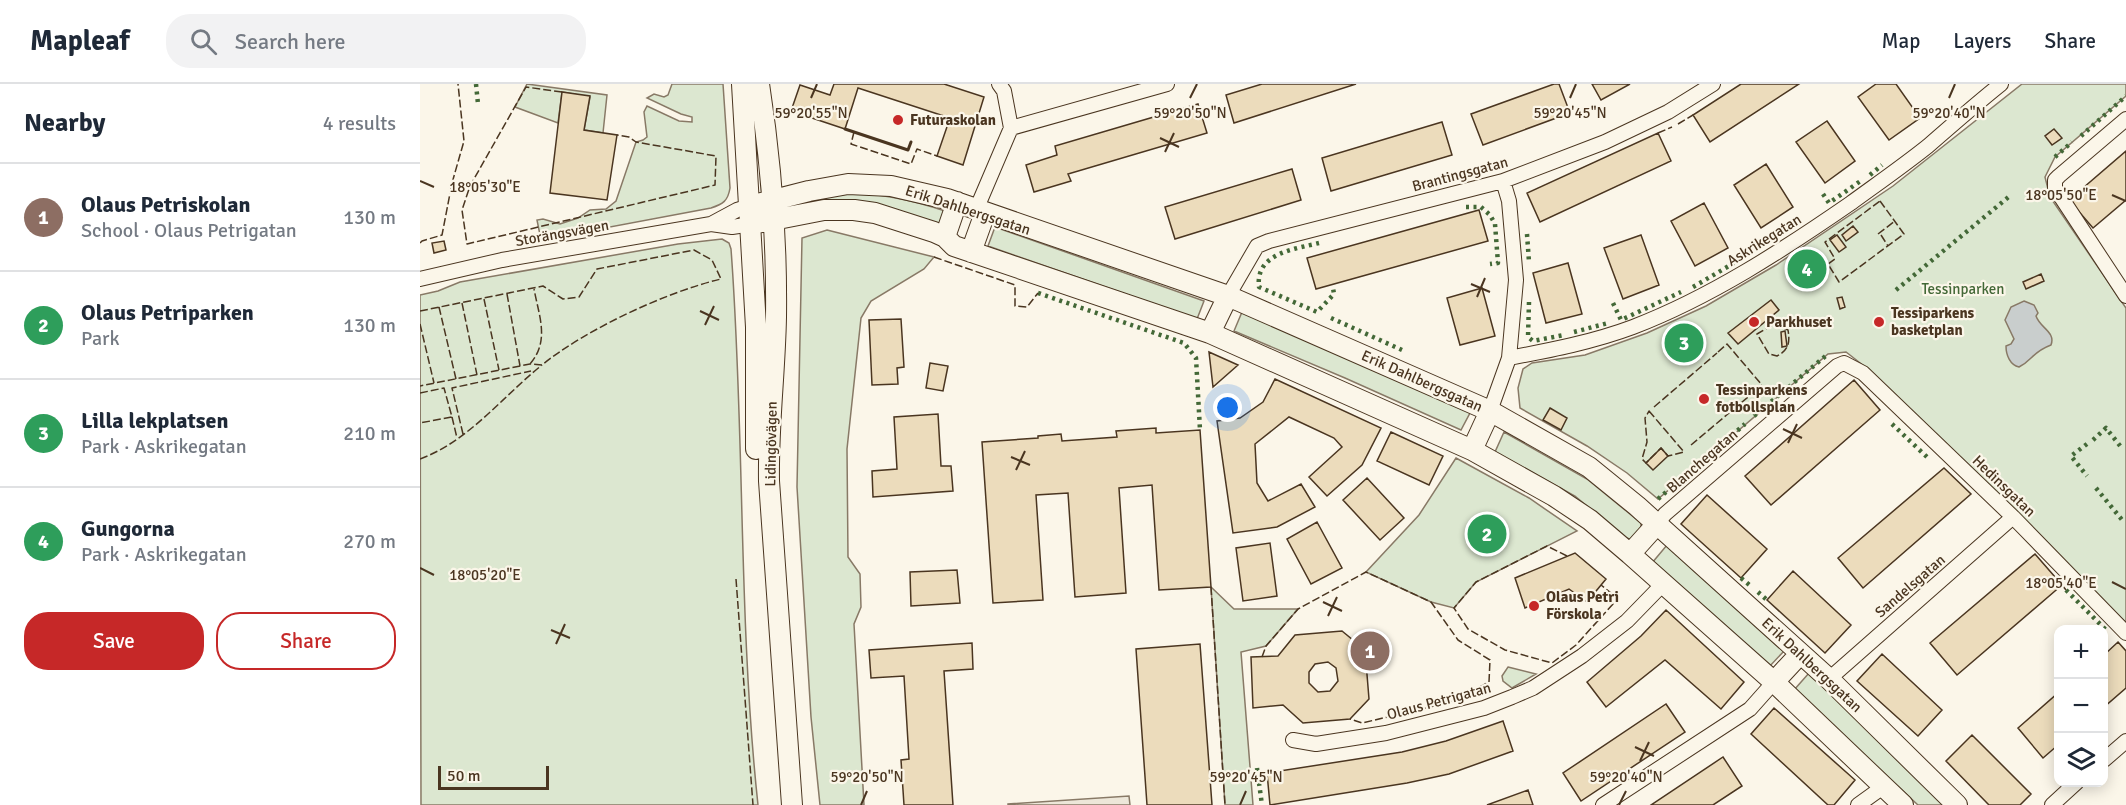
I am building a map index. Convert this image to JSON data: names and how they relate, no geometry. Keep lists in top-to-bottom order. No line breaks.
{"streets":{"street":["Brantingsgatan","Erik Dahlbergsgatan","Storängsvägen","Askrikegatan","Lidingövägen","Blanchegatan","Hedinsgatan","Sandelsgatan","Olaus Petrigatan"]},"crossings":[["Brantingsgatan","Erik Dahlbergsgatan"],["Erik Dahlbergsgatan","Lidingövägen"],["Erik Dahlbergsgatan","Blanchegatan"],["Erik Dahlbergsgatan","Sandelsgatan"],["Erik Dahlbergsgatan","Olaus Petrigatan"],["Storängsvägen","Lidingövägen"],["Blanchegatan","Hedinsgatan"],["Hedinsgatan","Sandelsgatan"]],"parks":["Tessinparken"],"places":["Futuraskolan","Parkhuset","Tessiparkens basketplan","Tessinparkens fotbollsplan","Olaus Petri Förskola"],"scale_bar":"50 m","page":{"header":"Mapleaf","search":"Search here","nav":["Map","Layers","Share"],"heading":["Nearby","4 results"],"list":[{"mark":"1","name":"Olaus Petriskolan","note":"School · Olaus Petrigatan","value":"130 m"},{"mark":"2","name":"Olaus Petriparken","note":"Park","value":"130 m"},{"mark":"3","name":"Lilla lekplatsen","note":"Park · Askrikegatan","value":"210 m"},{"mark":"4","name":"Gungorna","note":"Park · Askrikegatan","value":"270 m"}],"pins":["4","3","2","1"],"buttons":["Save","Share"],"map_buttons":["+","−"],"scale":"50 m"},"coordinates":["59°20'55\"N","59°20'50\"N","59°20'45\"N","59°20'40\"N","18°05'30\"E","18°05'50\"E","18°05'20\"E","18°05'40\"E"]}
